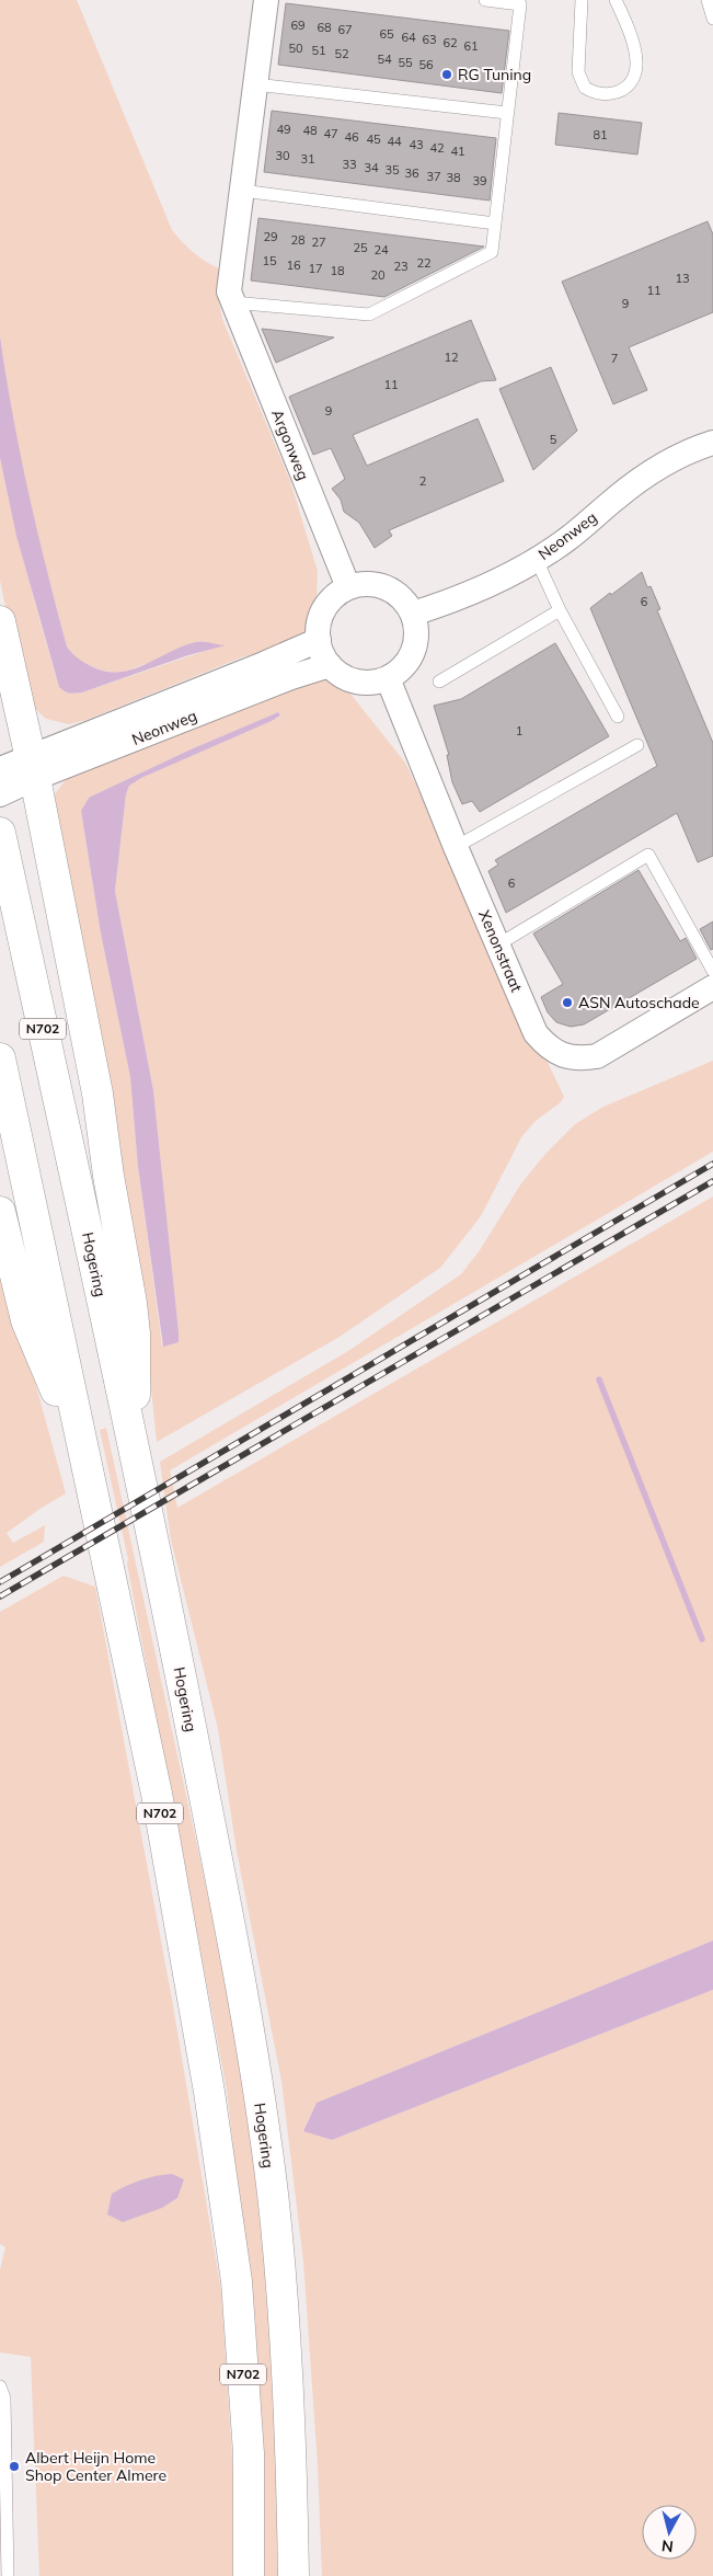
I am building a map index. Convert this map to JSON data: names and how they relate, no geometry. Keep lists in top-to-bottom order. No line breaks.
{"streets":{"highway":["N702","Hogering"],"street":["Argonweg","Neonweg","Xenonstraat"]},"crossings":[["Argonweg","Neonweg"],["Argonweg","Xenonstraat"],["Neonweg","Xenonstraat"],["Neonweg","N702"],["N702","Hogering"]],"places":["RG Tuning","ASN Autoschade","Albert Heijn Home Shop Center Almere"],"house_numbers":["69","68","67","65","64","63","62","61","50","51","52","54","55","56","49","48","47","81","46","45","44","43","42","41","30","31","33","34","35","36","37","38","39","29","28","27","25","24","15","22","16","23","17","18","20","13","11","9","12","7","11","9","5","2","6","1","6"],"north":"bottom"}
